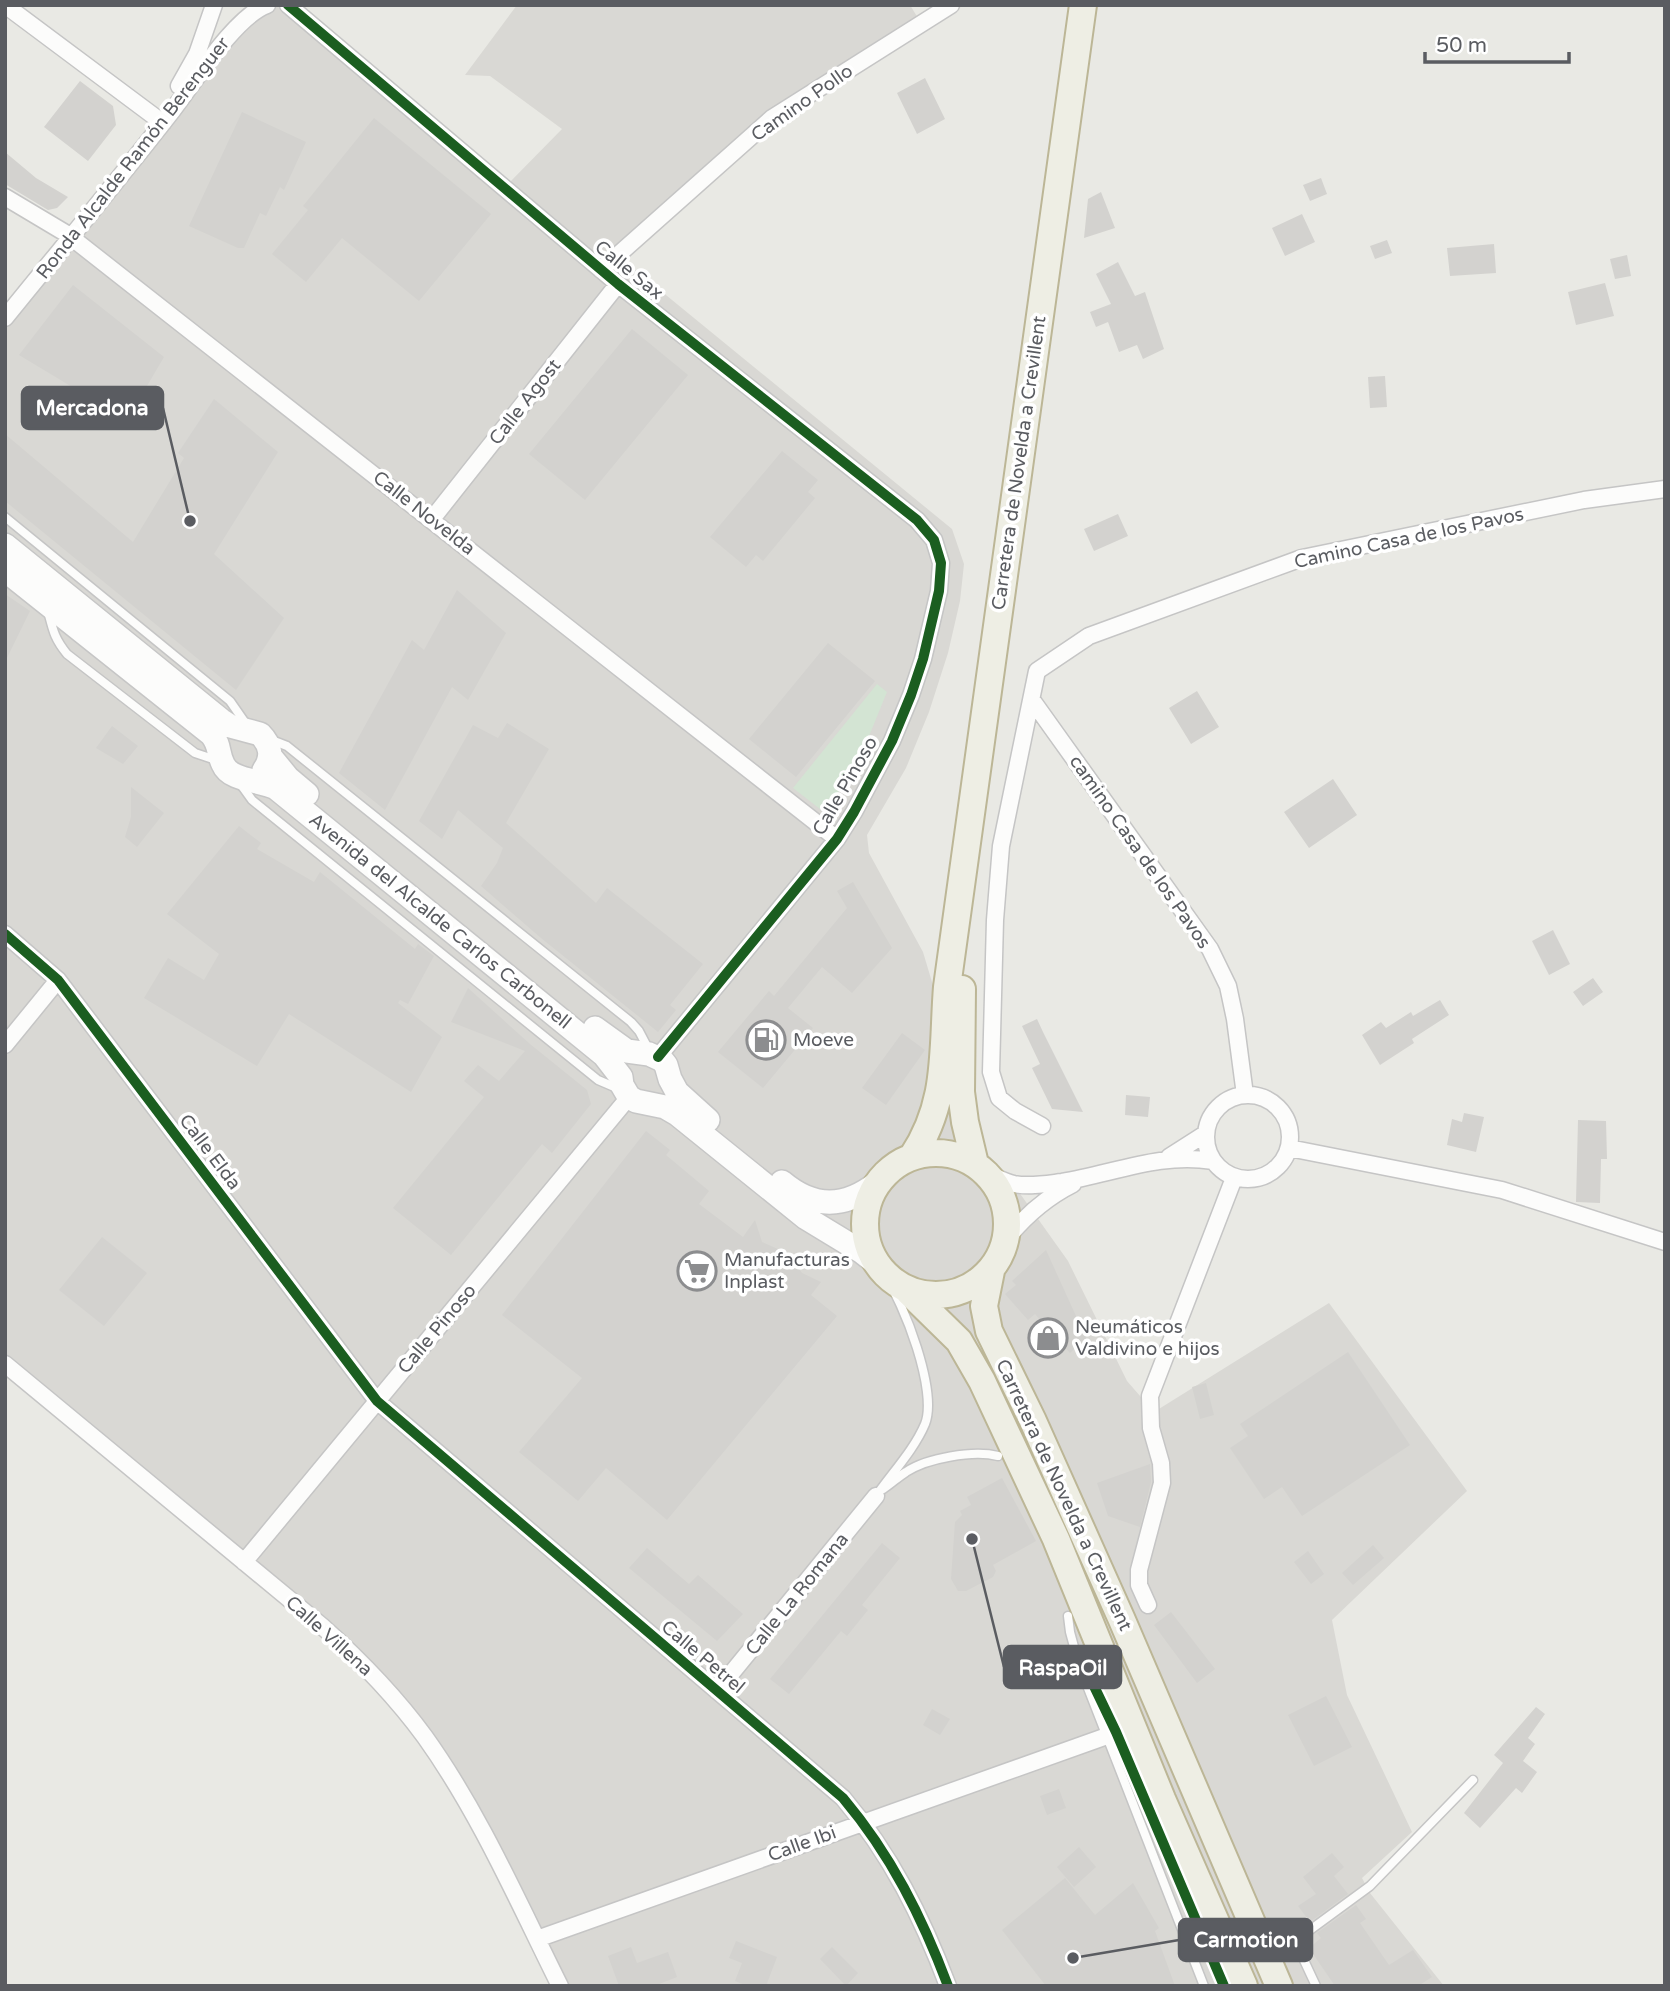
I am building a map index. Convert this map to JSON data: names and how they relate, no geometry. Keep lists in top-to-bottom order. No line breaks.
{"streets":{"highway":["Carretera de Novelda a Crevillent"],"main road":["Avenida del Alcalde Carlos Carbonell"],"street":["Camino Pollo","Ronda Alcalde Ramón Berenguer","Calle Sax","Calle Agost","Calle Novelda","Camino Casa de los Pavos","Calle Pinoso","camino Casa de los Pavos","Calle Elda","Calle La Romana","Calle Villena","Calle Petrel","Calle Ibi"]},"crossings":[["Camino Pollo","Calle Sax"],["Ronda Alcalde Ramón Berenguer","Calle Novelda"],["Calle Sax","Calle Agost"],["Calle Sax","Calle Pinoso"],["Calle Agost","Calle Novelda"],["Carretera de Novelda a Crevillent","Avenida del Alcalde Carlos Carbonell"],["Calle Novelda","Calle Pinoso"],["Camino Casa de los Pavos","camino Casa de los Pavos"],["Calle Pinoso","Avenida del Alcalde Carlos Carbonell"],["Calle Pinoso","Calle Elda"],["Calle Pinoso","Calle Villena"],["Calle Pinoso","Calle Petrel"],["Calle Elda","Calle Petrel"],["Calle La Romana","Calle Petrel"],["Calle Villena","Calle Ibi"],["Calle Petrel","Calle Ibi"]],"places":{"other":["Mercadona","RaspaOil","Carmotion"],"fuel station":["Moeve"],"supermarket":["Manufacturas Inplast"],"shop":["Neumáticos Valdivino e hijos"]},"scale_bar":"50 m"}
